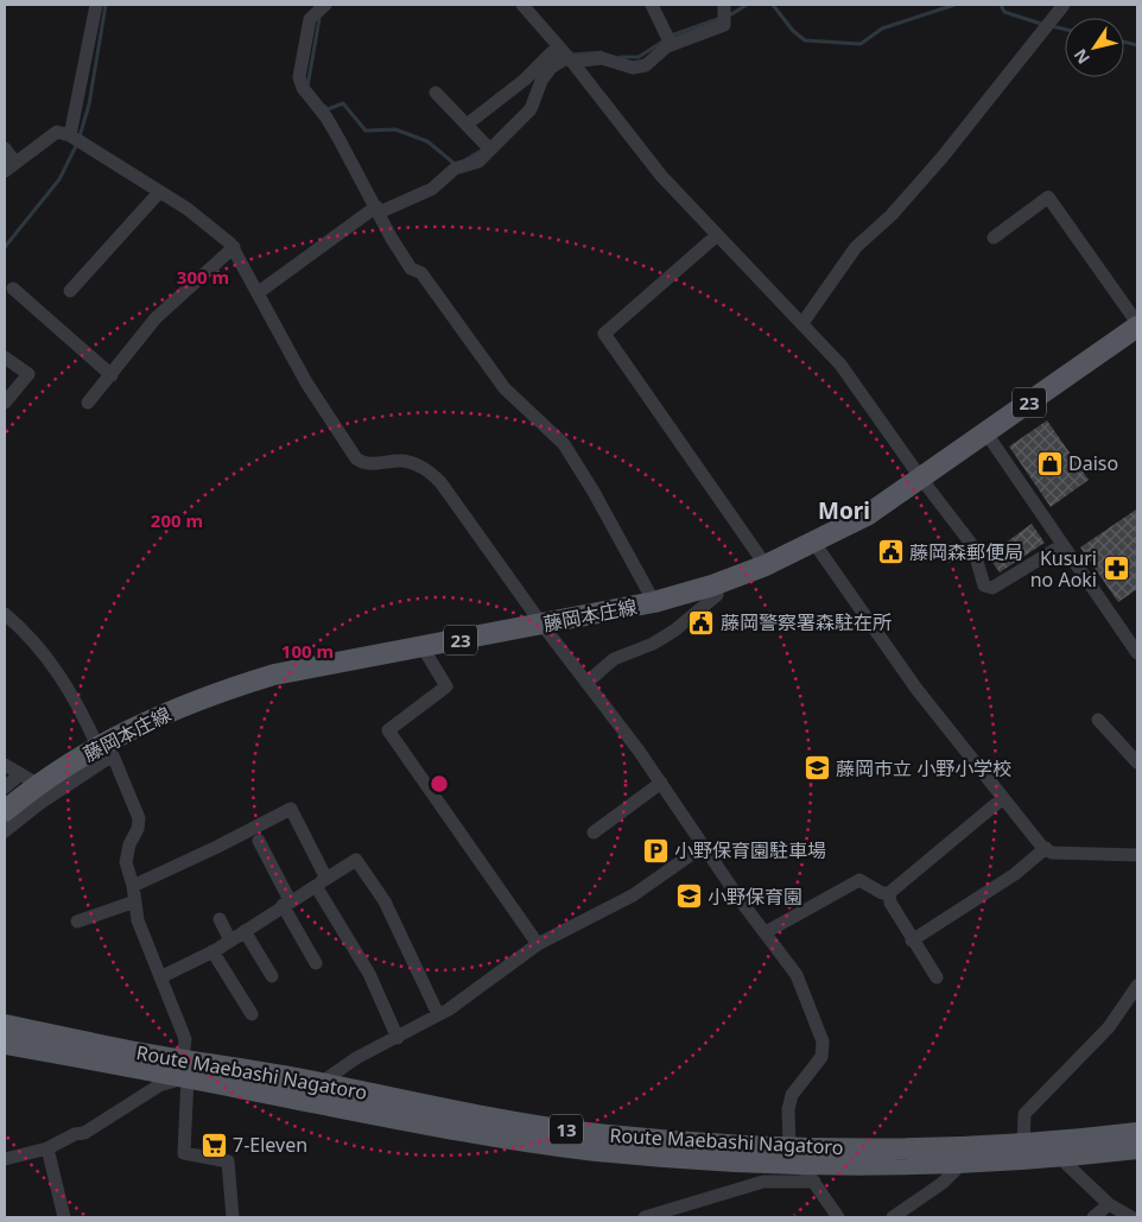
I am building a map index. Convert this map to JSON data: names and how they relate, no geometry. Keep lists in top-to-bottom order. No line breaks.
{"streets":{"main road":["23","藤岡本庄線","Route Maebashi Nagatoro","13"]},"districts":["Mori"],"places":{"shop":["Daiso"],"public building":["藤岡森郵便局","藤岡警察署森駐在所"],"pharmacy":["Kusuri no Aoki"],"school or university":["藤岡市立 小野小学校","小野保育園"],"parking":["小野保育園駐車場"],"supermarket":["7-Eleven"]},"north":"bottom left","rings":["300 m","200 m","100 m"]}
